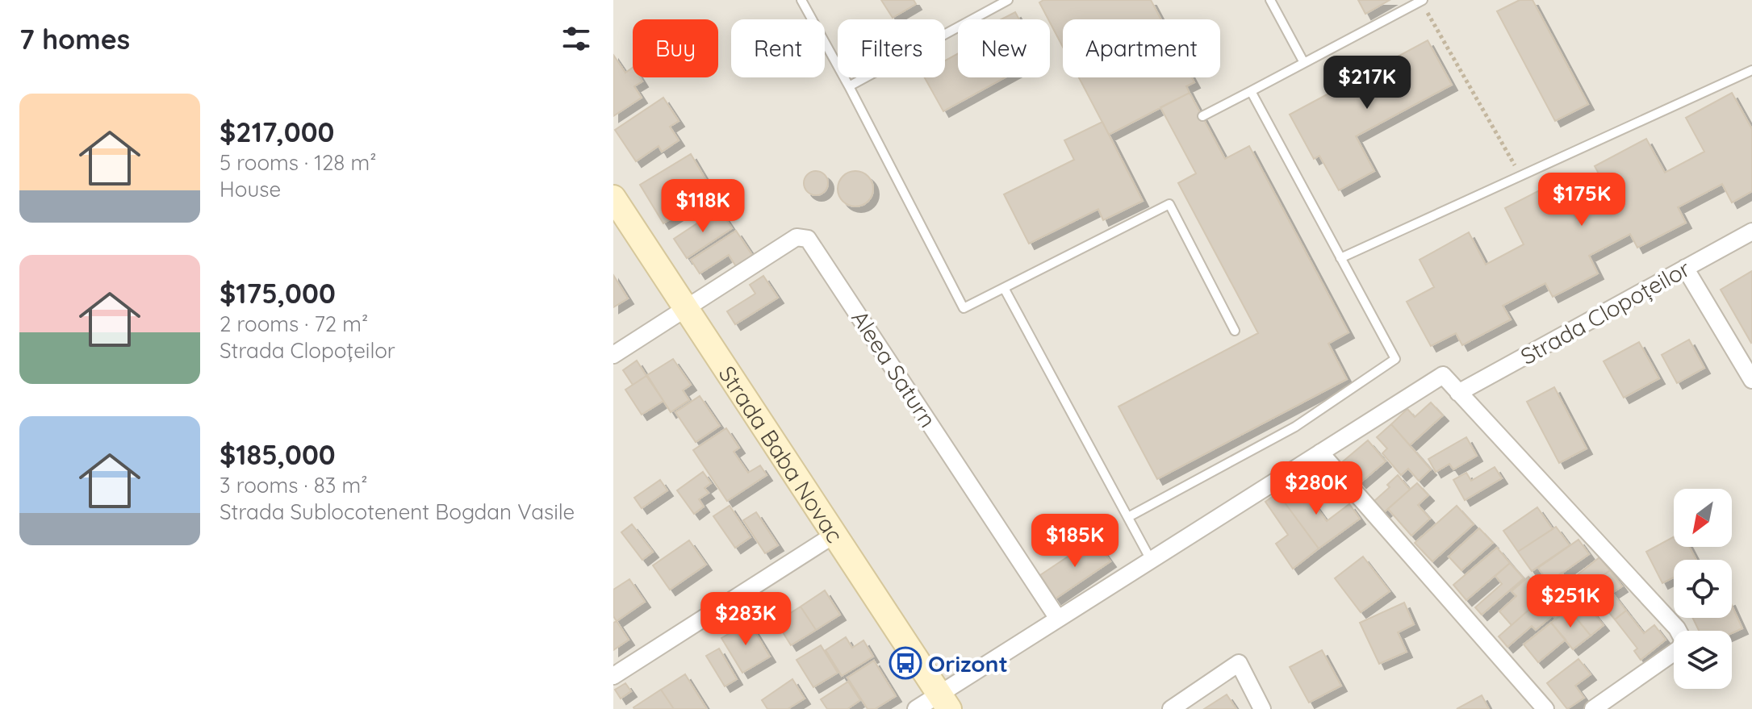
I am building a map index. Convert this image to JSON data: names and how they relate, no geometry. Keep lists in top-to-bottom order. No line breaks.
{"streets":{"main road":["Strada Baba Novac"],"street":["Strada Clopoțeilor","Aleea Saturn"]},"crossings":[["Aleea Saturn","Strada Baba Novac"]],"places":{"bus stop":["Orizont"]},"north":"bottom left","page":{"heading":"7 homes","chip":["Buy","Rent","Filters","New","Apartment"],"price":["$217K","$175K","$118K","$280K","$185K","$251K","$283K"],"list":[{"name":"$217,000","note":"5 rooms · 128 m² · House"},{"name":"$175,000","note":"2 rooms · 72 m² · Strada Clopoțeilor"},{"name":"$185,000","note":"3 rooms · 83 m² · Strada Sublocotenent Bogdan Vasile"}]}}
